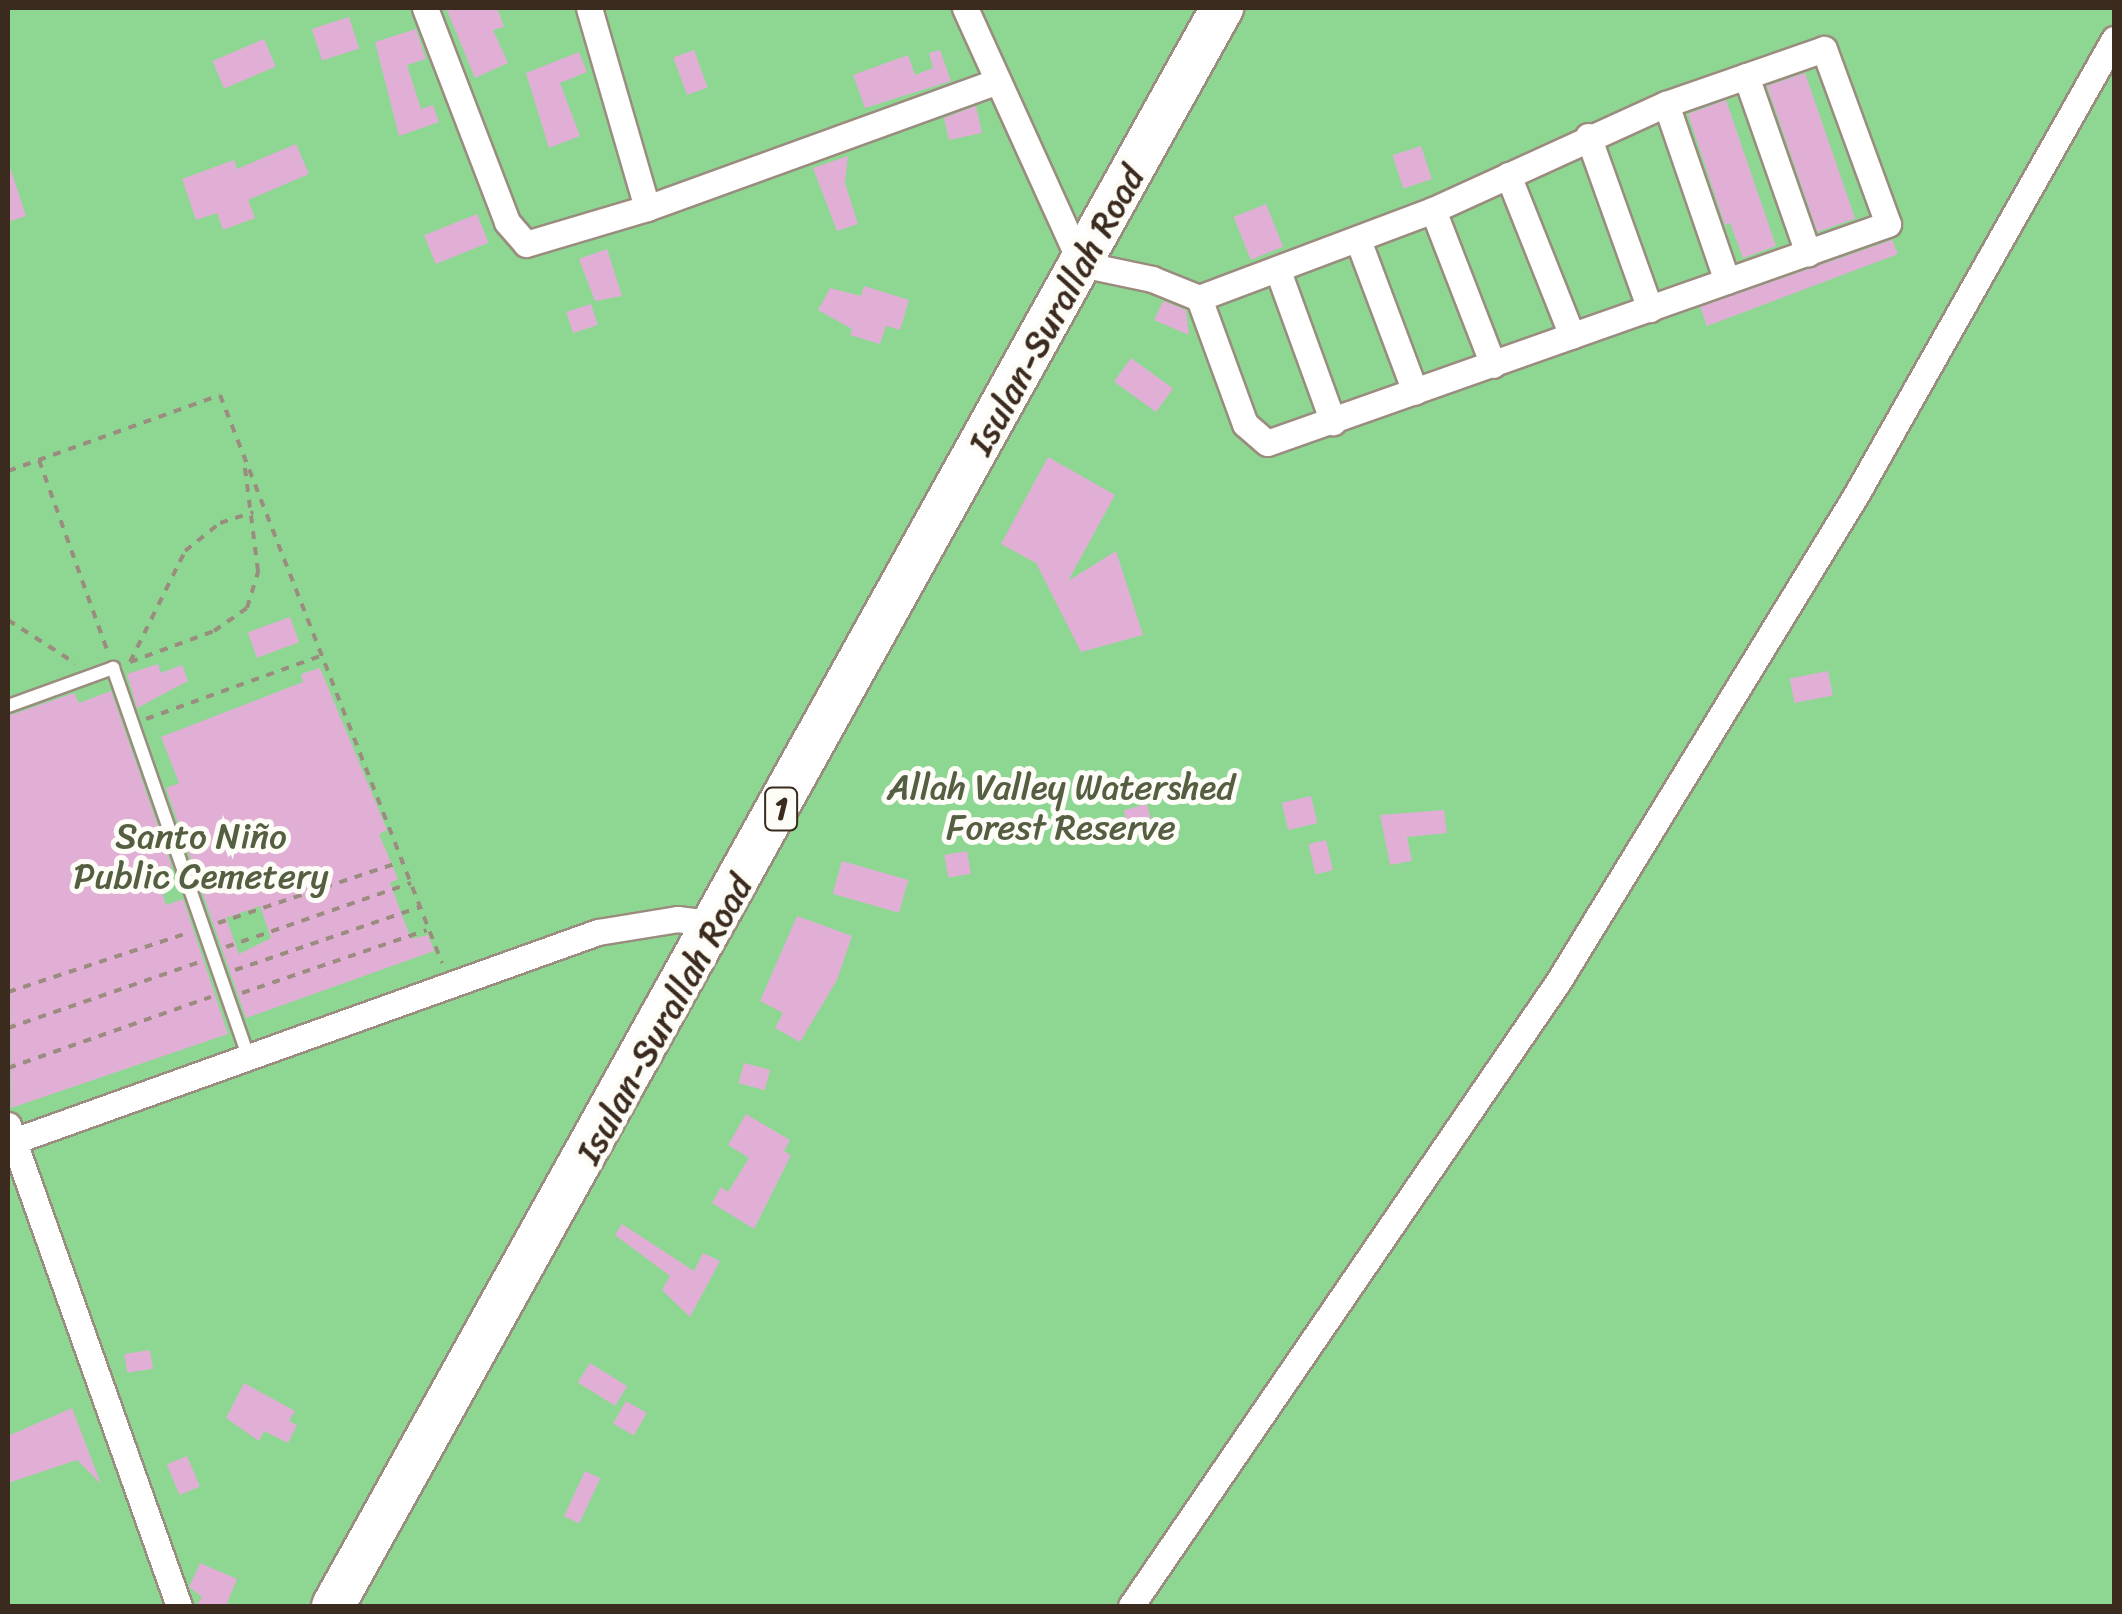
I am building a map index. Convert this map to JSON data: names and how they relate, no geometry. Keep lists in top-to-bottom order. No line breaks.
{"streets":{"highway":["Isulan-Surallah Road","1"]},"parks":["Allah Valley Watershed Forest Reserve","Santo Niño Public Cemetery"]}
